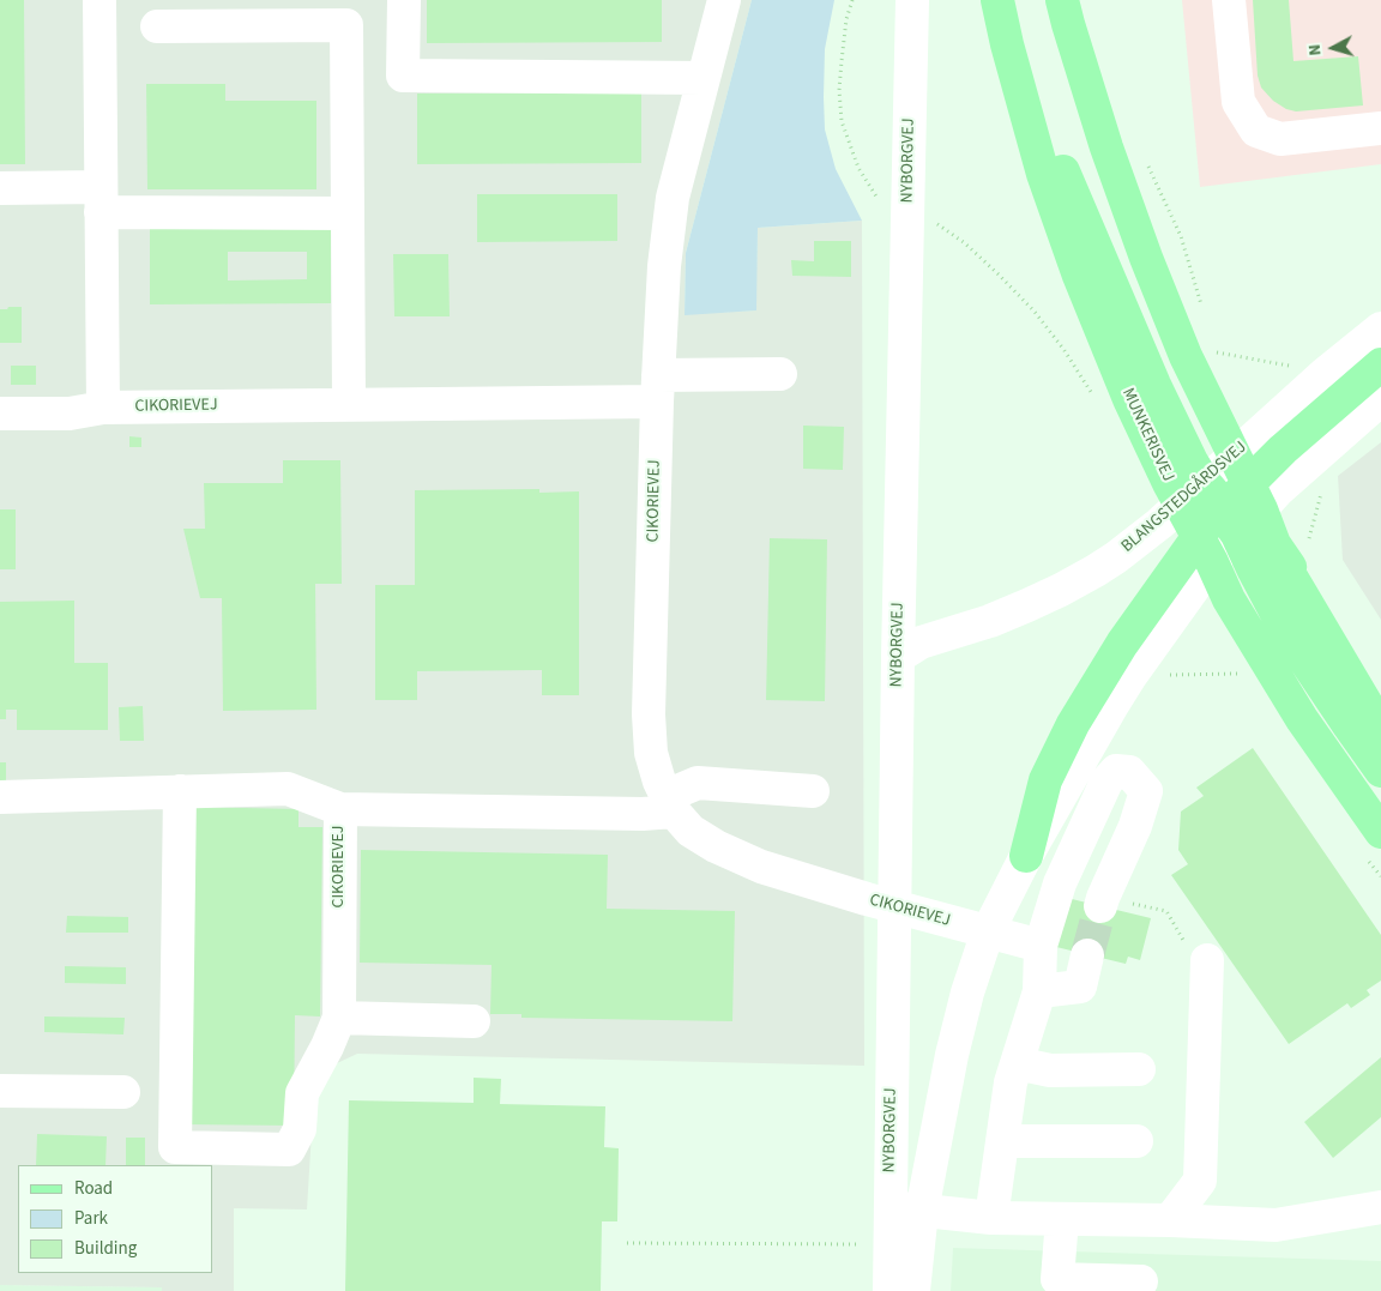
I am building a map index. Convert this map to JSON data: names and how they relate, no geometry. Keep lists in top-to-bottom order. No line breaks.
{"streets":{"main road":["MUNKERISVEJ"],"street":["NYBORGVEJ","CIKORIEVEJ","BLANGSTEDGÅRDSVEJ"]},"crossings":[["NYBORGVEJ","CIKORIEVEJ"],["NYBORGVEJ","BLANGSTEDGÅRDSVEJ"],["MUNKERISVEJ","BLANGSTEDGÅRDSVEJ"]],"legend":["Road","Park","Building"],"north":"left"}
